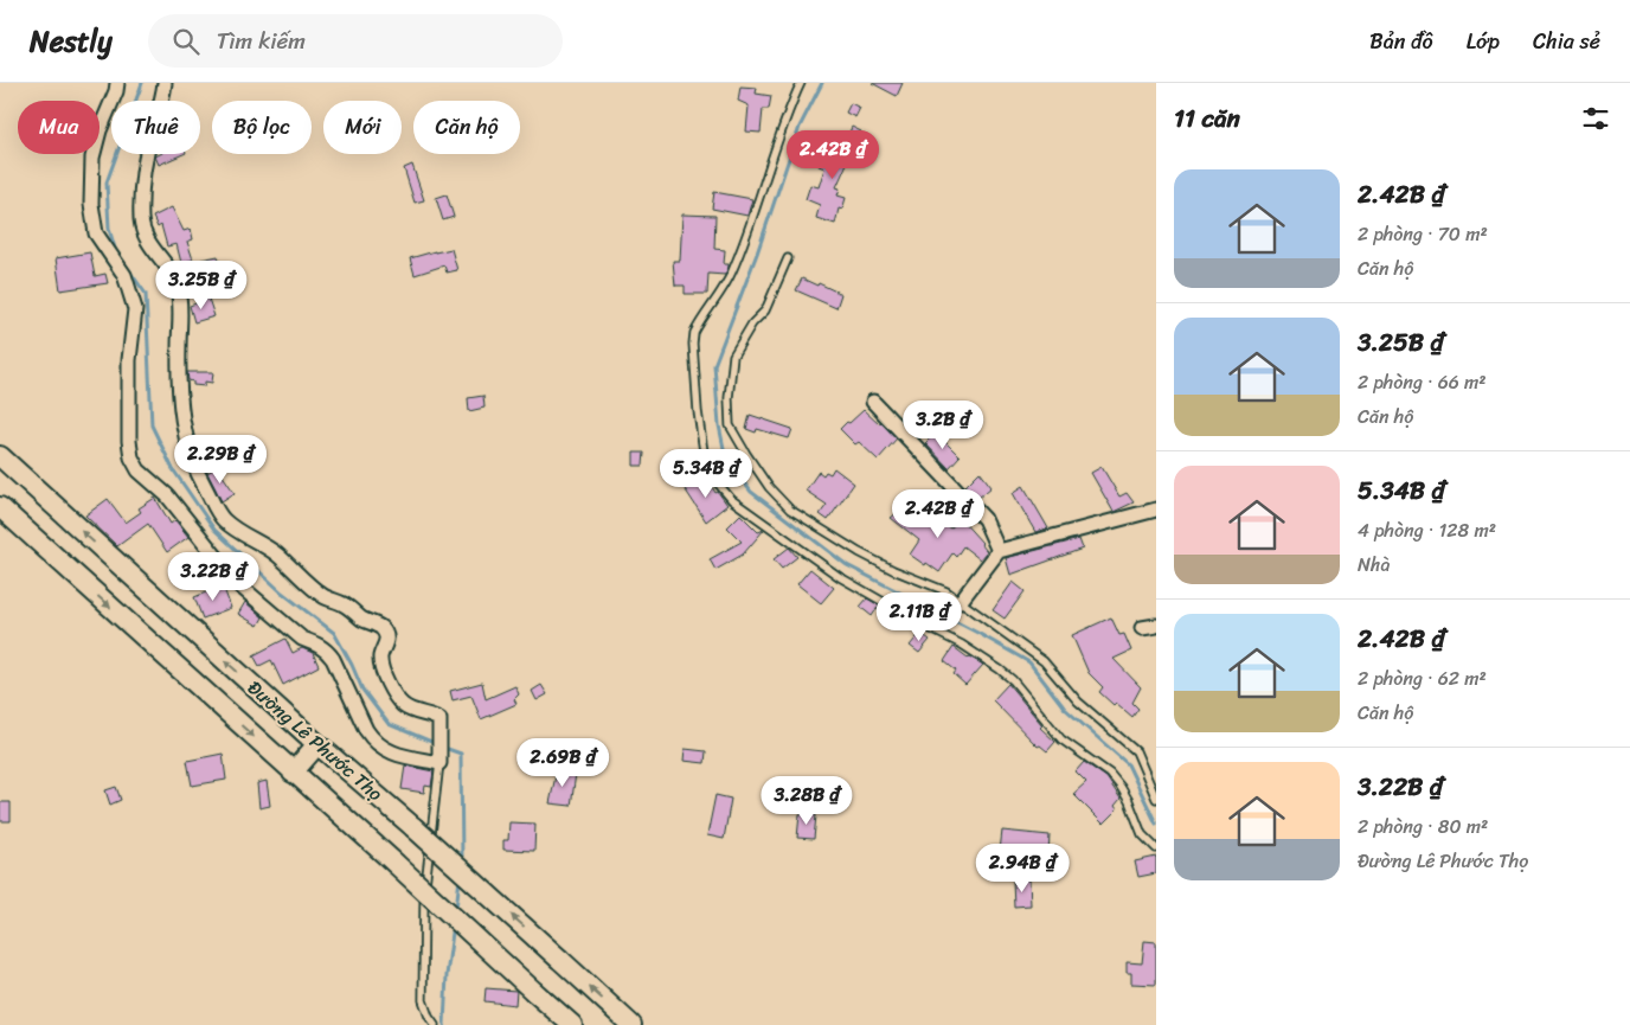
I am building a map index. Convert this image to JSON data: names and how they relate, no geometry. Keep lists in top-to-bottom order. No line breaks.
{"streets":{"street":["Đường Lê Phước Thọ"]},"page":{"header":"Nestly","search":"Tìm kiếm","nav":["Bản đồ","Lớp","Chia sẻ"],"heading":"11 căn","chip":["Mua","Thuê","Bộ lọc","Mới","Căn hộ"],"price":["2.42B ₫","3.25B ₫","3.2B ₫","2.29B ₫","5.34B ₫","2.42B ₫","3.22B ₫","2.11B ₫","2.69B ₫","3.28B ₫","2.94B ₫"],"list":[{"name":"2.42B ₫","note":"2 phòng · 70 m² · Căn hộ"},{"name":"3.25B ₫","note":"2 phòng · 66 m² · Căn hộ"},{"name":"5.34B ₫","note":"4 phòng · 128 m² · Nhà"},{"name":"2.42B ₫","note":"2 phòng · 62 m² · Căn hộ"},{"name":"3.22B ₫","note":"2 phòng · 80 m² · Đường Lê Phước Thọ"}]}}
